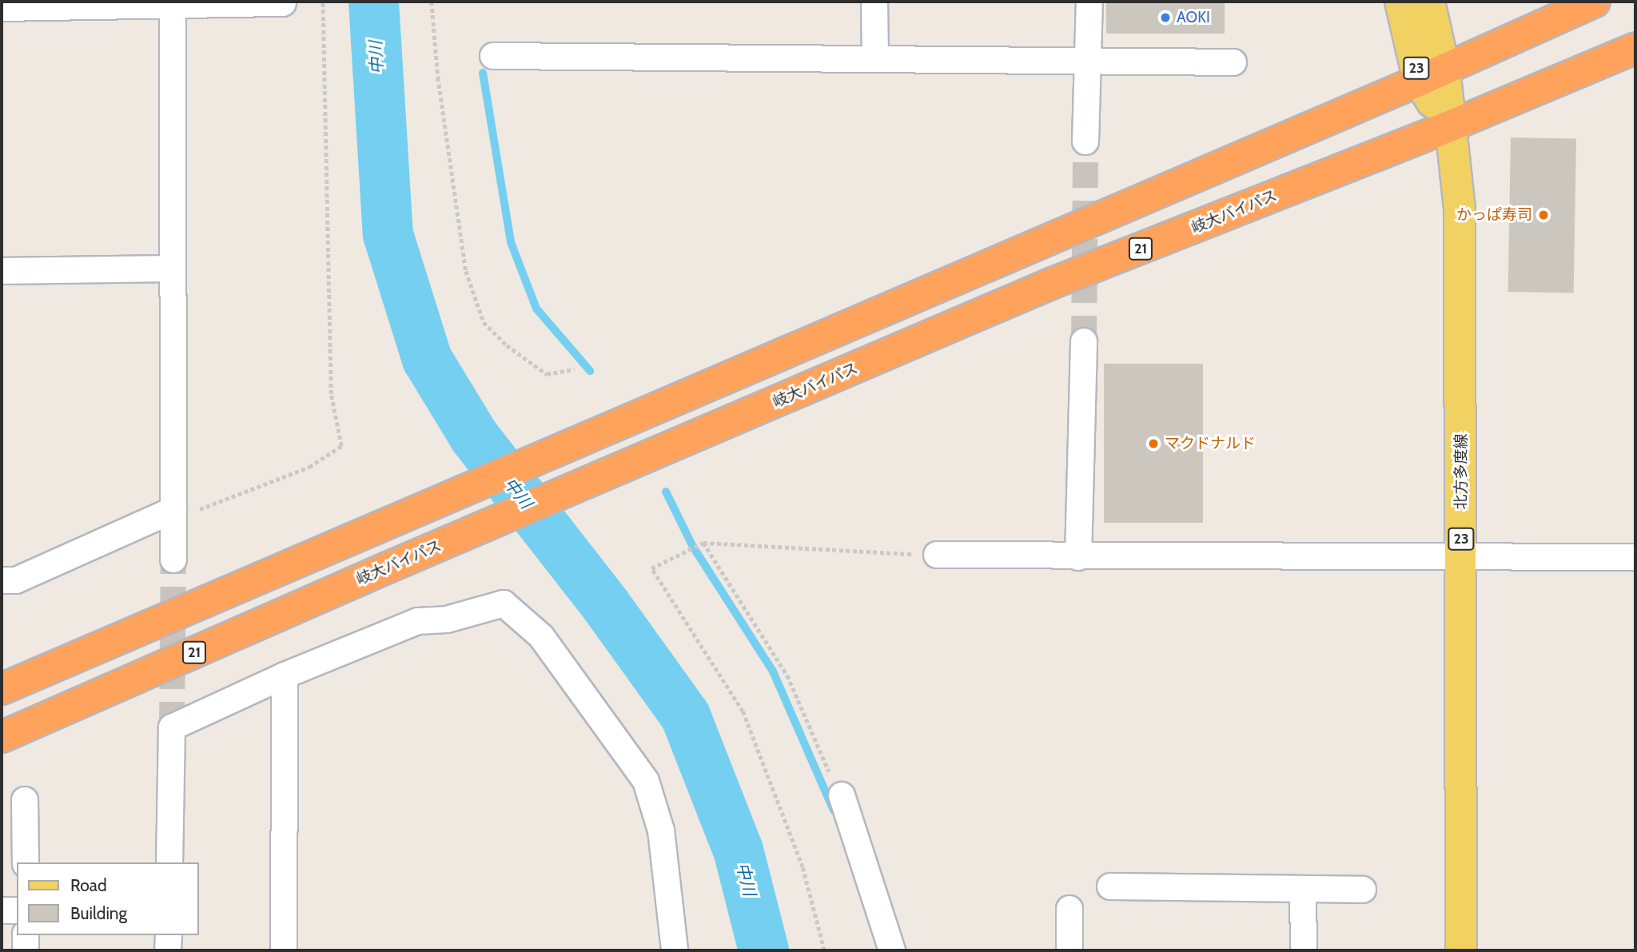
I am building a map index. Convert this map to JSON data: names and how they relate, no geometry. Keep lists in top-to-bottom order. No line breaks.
{"streets":{"highway":["岐大バイパス","21"],"main road":["23","北方多度線"]},"crossings":[["23","岐大バイパス"],["23","北方多度線"],["岐大バイパス","北方多度線"]],"water":["中川"],"places":["AOKI","かっぱ寿司","マクドナルド"],"legend":["Road","Building"]}
